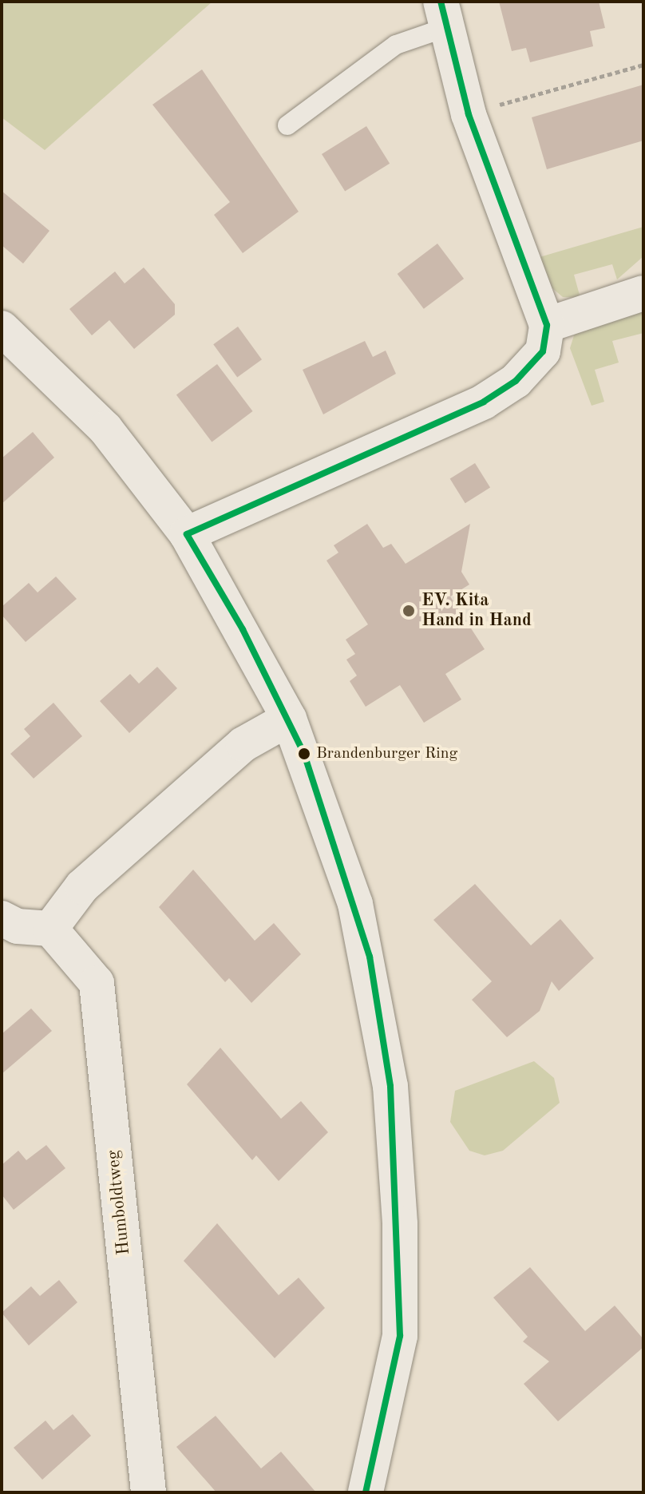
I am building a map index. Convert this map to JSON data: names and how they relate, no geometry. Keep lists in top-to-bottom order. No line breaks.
{"streets":{"street":["Humboldtweg"]},"places":["EV. Kita Hand in Hand","Brandenburger Ring"]}
